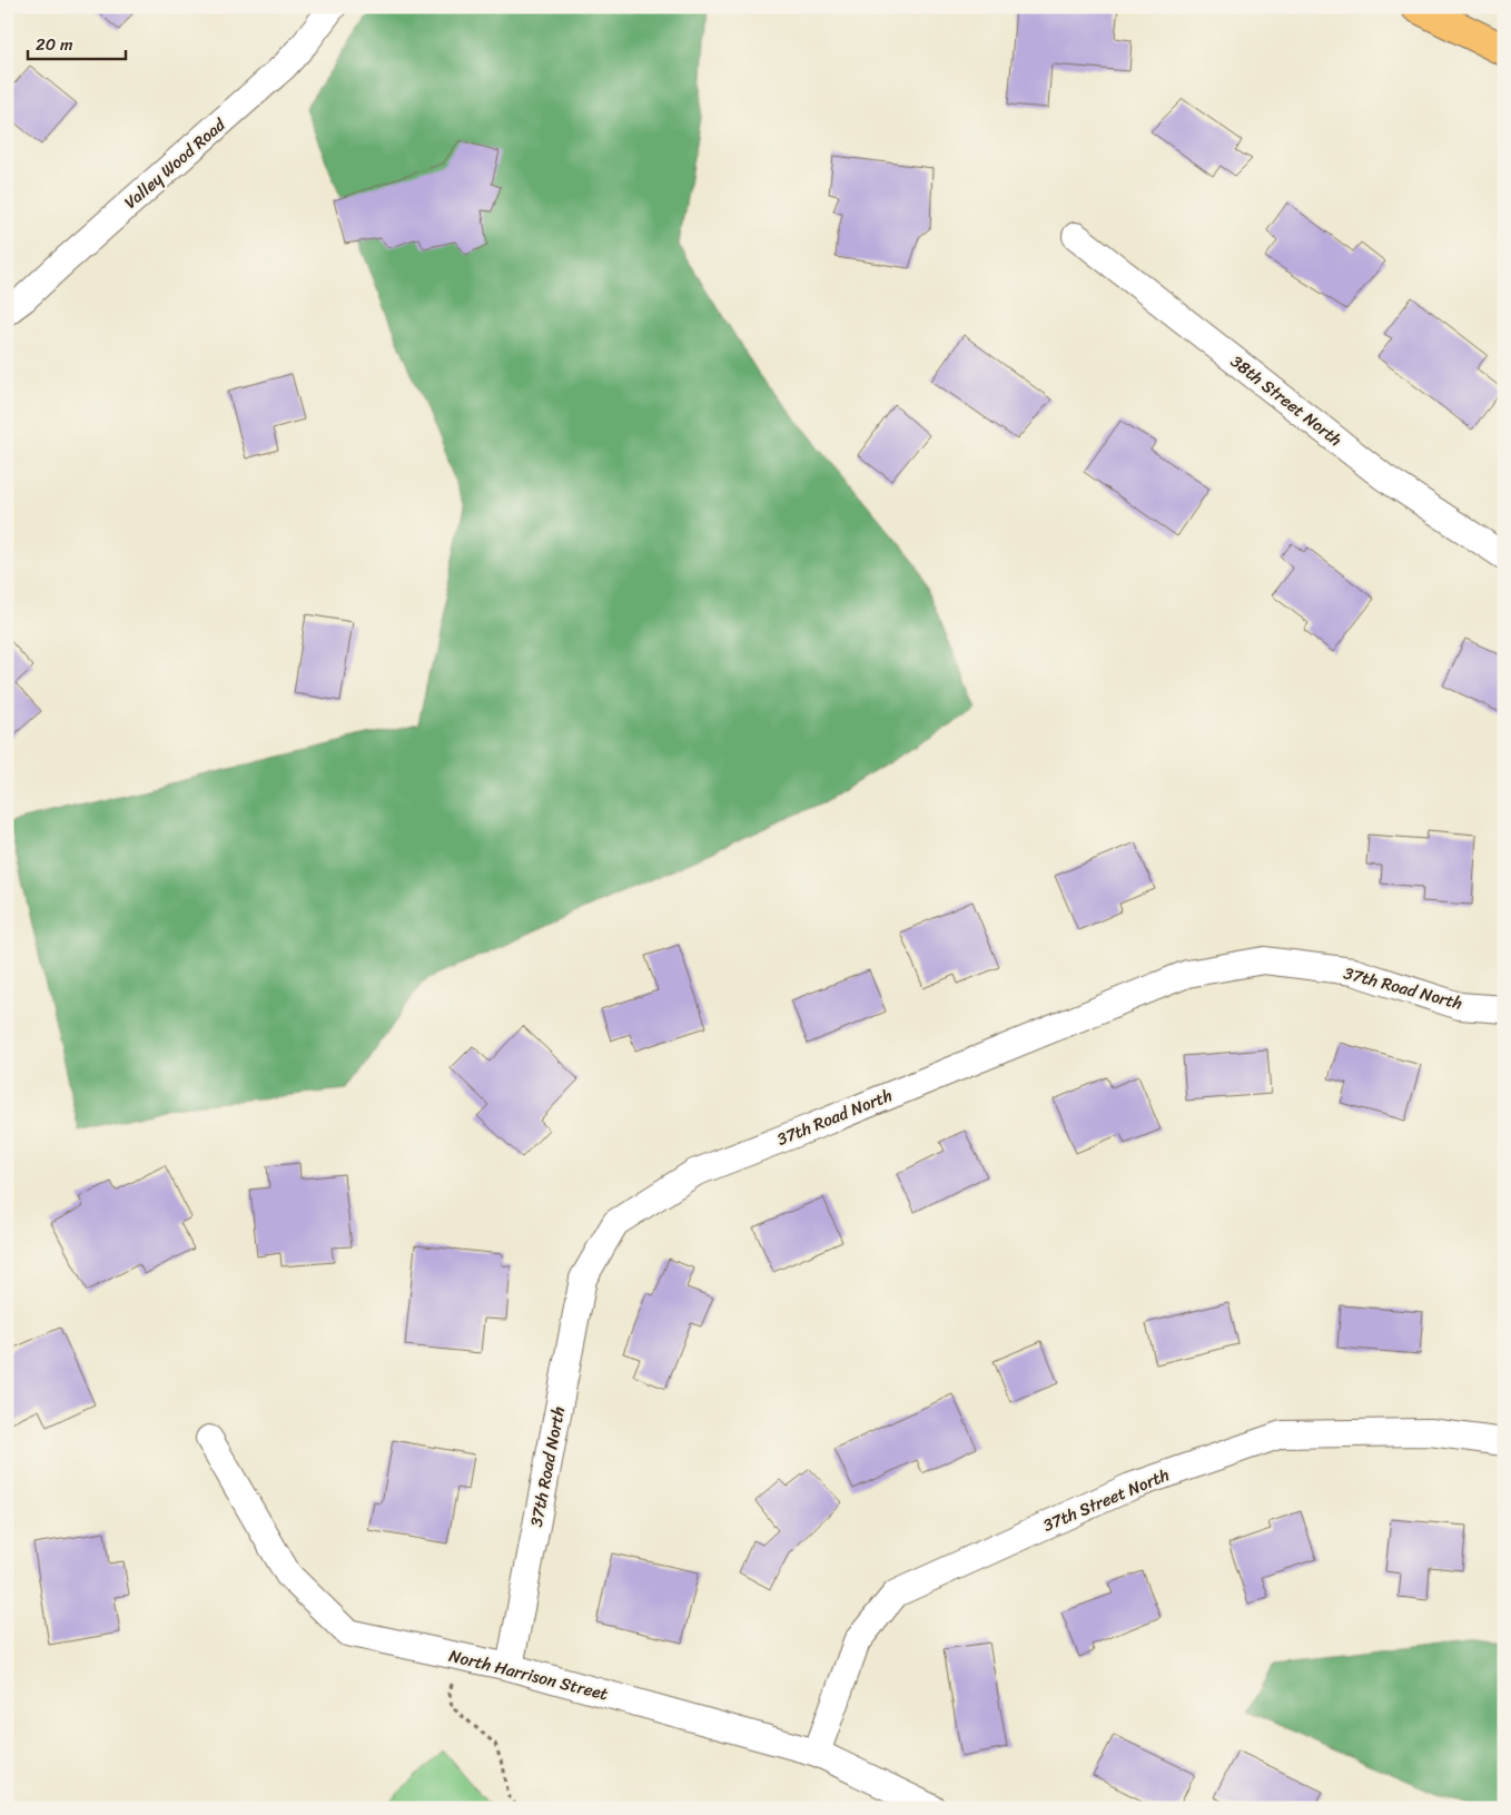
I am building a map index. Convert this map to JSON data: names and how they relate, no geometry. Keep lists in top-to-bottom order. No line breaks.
{"streets":{"street":["Valley Wood Road","38th Street North","37th Road North","37th Street North","North Harrison Street"]},"crossings":[["37th Road North","North Harrison Street"],["37th Street North","North Harrison Street"]],"scale_bar":"20 m"}
